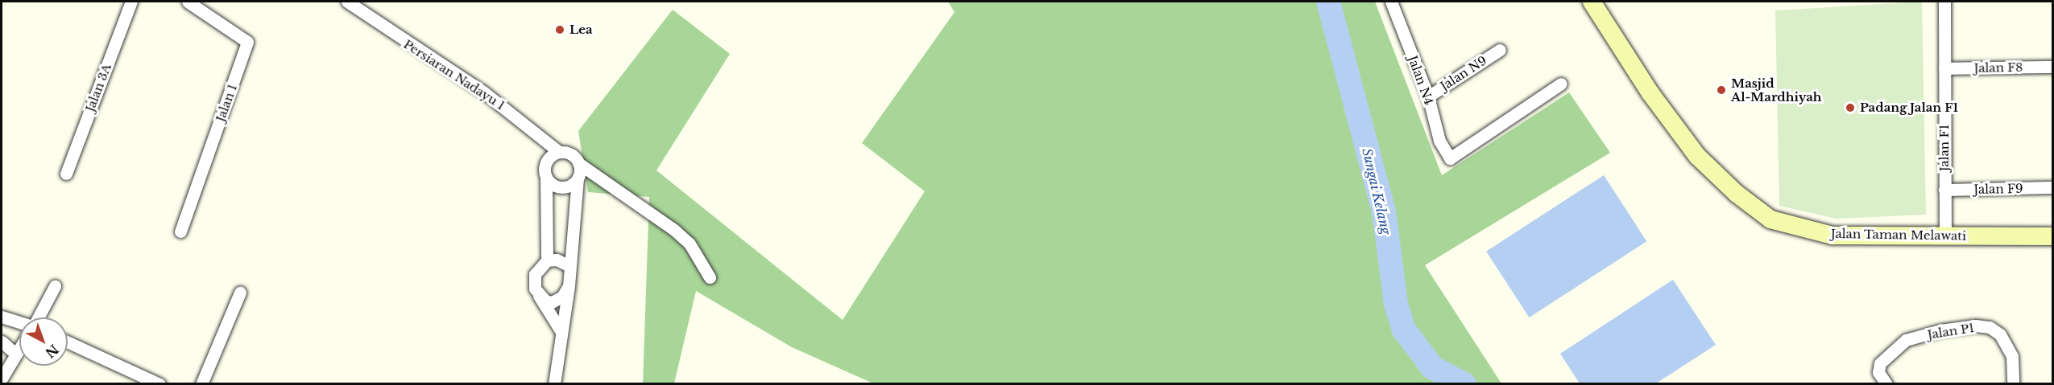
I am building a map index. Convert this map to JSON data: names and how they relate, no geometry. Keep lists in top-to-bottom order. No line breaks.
{"streets":{"main road":["Jalan Taman Melawati"],"street":["Jalan F8","Jalan N9","Persiaran Nadayu 1","Jalan N4","Jalan 3A","Jalan 1","Jalan F1","Jalan F9","Jalan P1"]},"crossings":[["Jalan F8","Jalan F1"],["Jalan N9","Jalan N4"],["Jalan F1","Jalan F9"],["Jalan F1","Jalan Taman Melawati"]],"water":["Sungai Kelang"],"places":["Lea","Masjid Al-Mardhiyah","Padang Jalan F1"],"north":"bottom right"}
